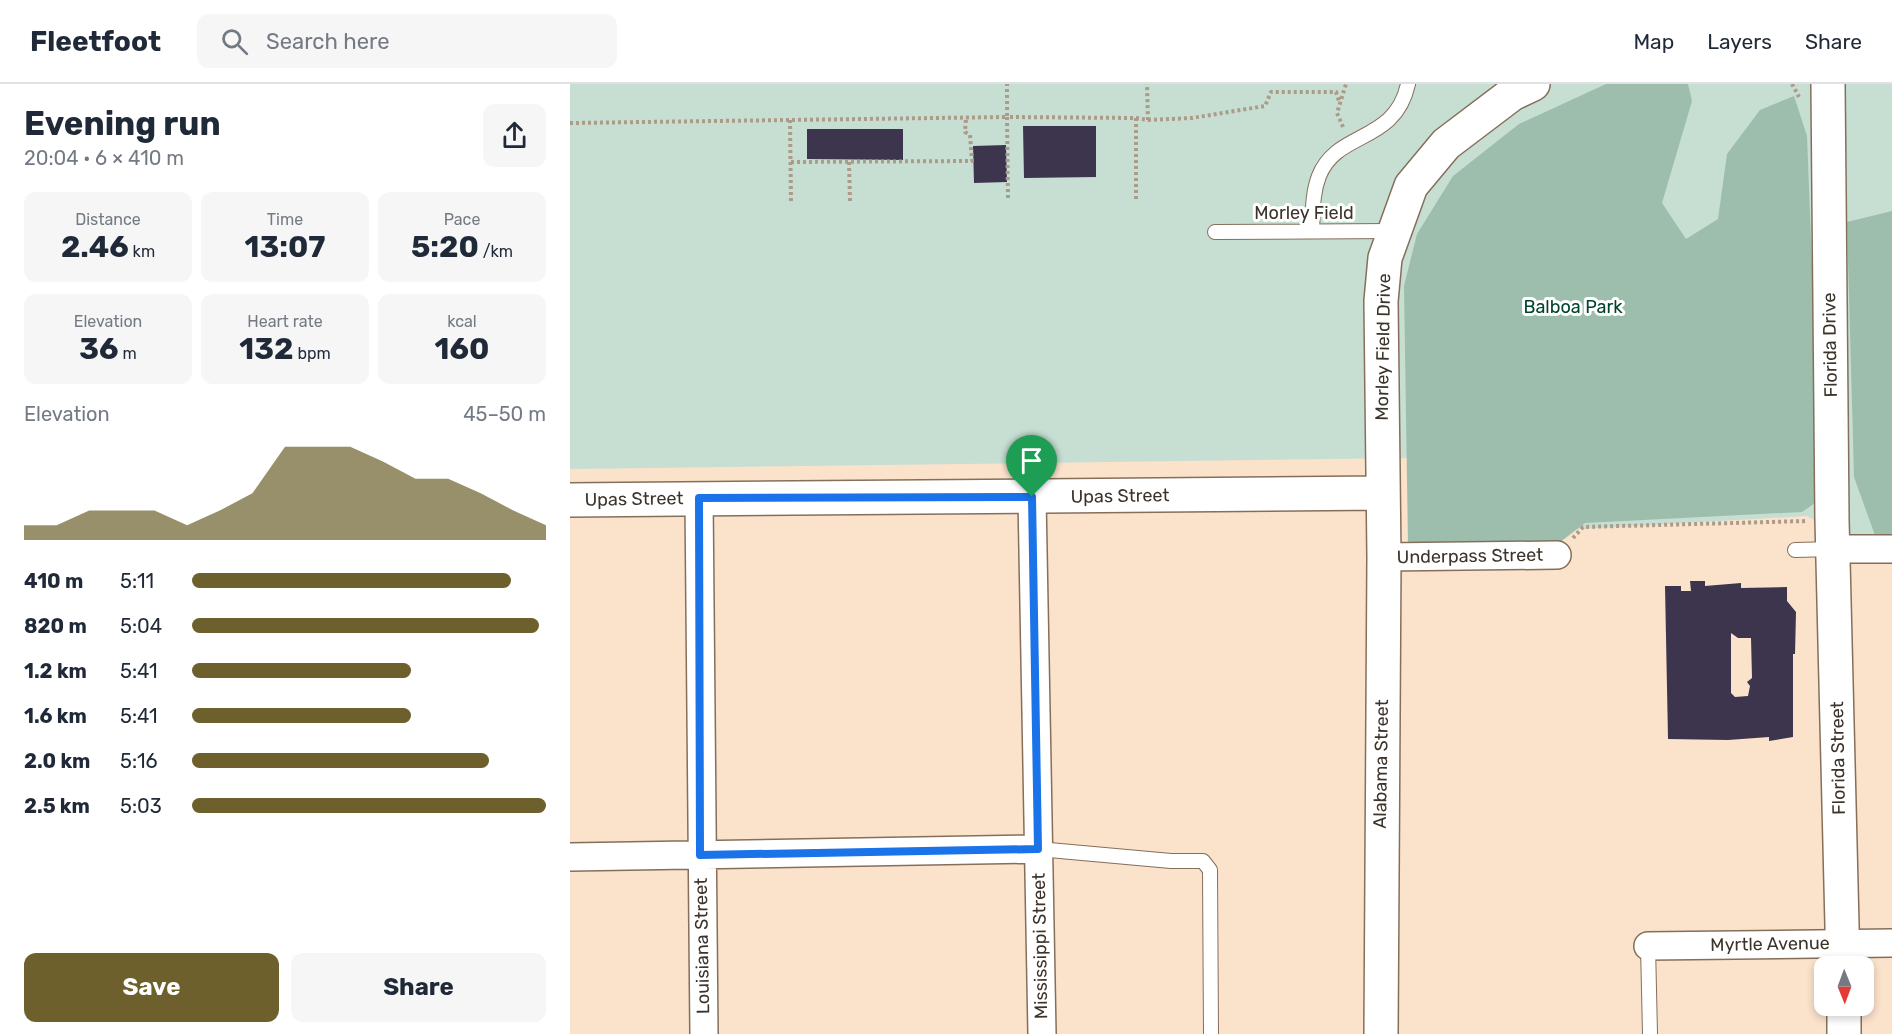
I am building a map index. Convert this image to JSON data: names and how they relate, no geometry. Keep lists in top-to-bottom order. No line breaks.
{"streets":{"street":["Florida Drive","Morley Field Drive","Upas Street","Underpass Street","Florida Street","Alabama Street","Myrtle Avenue","Louisiana Street","Mississippi Street"],"lane":["Morley Field"]},"crossings":[["Morley Field","Morley Field Drive"],["Florida Drive","Florida Street"],["Morley Field Drive","Upas Street"],["Morley Field Drive","Alabama Street"],["Upas Street","Alabama Street"],["Upas Street","Louisiana Street"],["Upas Street","Mississippi Street"],["Underpass Street","Alabama Street"],["Florida Street","Myrtle Avenue"]],"parks":["Balboa Park"],"north":"bottom","page":{"header":"Fleetfoot","search":"Search here","nav":["Map","Layers","Share"],"heading":["Evening run","20:04 · 6 × 410 m"],"stats":[["Distance","2.46 km"],["Time","13:07"],["Pace","5:20 /km"],["Elevation","36 m"],["Heart rate","132 bpm"],["kcal","160"]],"chart":["Elevation","45–50 m"],"list":[{"name":"410 m","note":"5:11"},{"name":"820 m","note":"5:04"},{"name":"1.2 km","note":"5:41"},{"name":"1.6 km","note":"5:41"},{"name":"2.0 km","note":"5:16"},{"name":"2.5 km","note":"5:03"}],"buttons":["Save","Share"]}}
